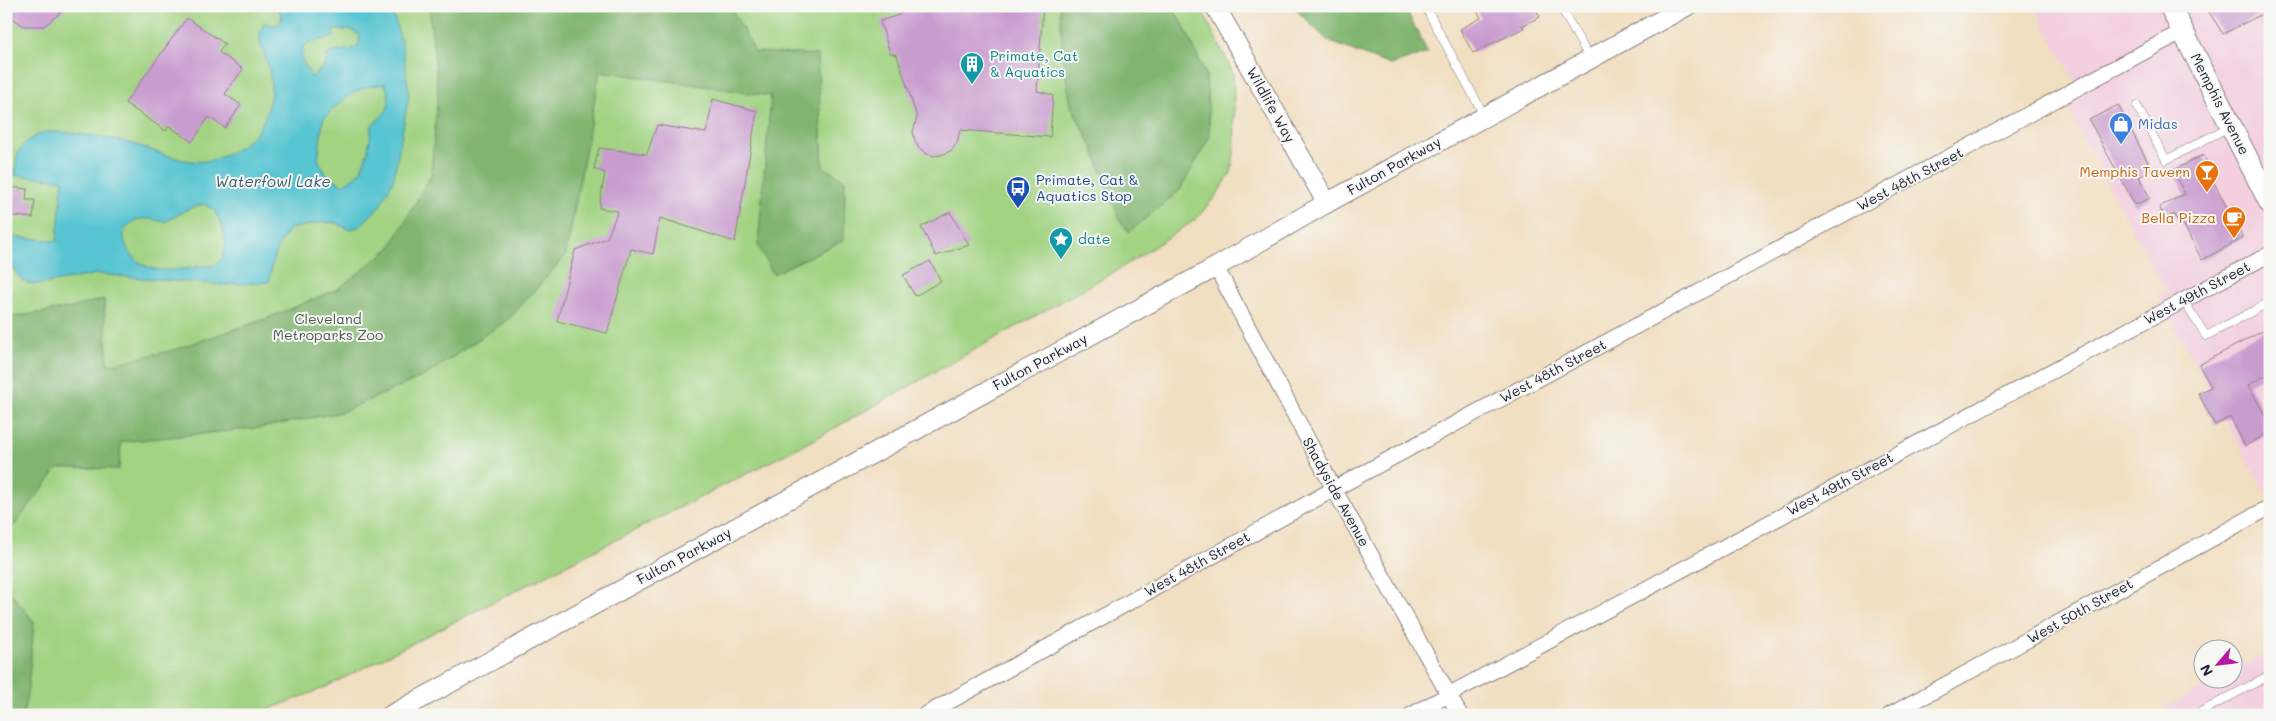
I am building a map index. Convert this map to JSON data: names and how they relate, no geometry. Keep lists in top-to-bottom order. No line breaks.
{"streets":{"main road":["Memphis Avenue"],"street":["Wildlife Way","Fulton Parkway","West 48th Street","West 49th Street","Shadyside Avenue","West 50th Street"]},"crossings":[["Memphis Avenue","West 48th Street"],["Wildlife Way","Fulton Parkway"],["Fulton Parkway","Shadyside Avenue"],["West 48th Street","Shadyside Avenue"],["West 49th Street","Shadyside Avenue"]],"water":["Waterfowl Lake"],"parks":["Cleveland Metroparks Zoo"],"places":{"building":["Primate, Cat & Aquatics"],"shop":["Midas"],"bar":["Memphis Tavern"],"bus stop":["Primate, Cat & Aquatics Stop"],"cafe":["Bella Pizza"],"place":["date"]},"north":"bottom left"}
